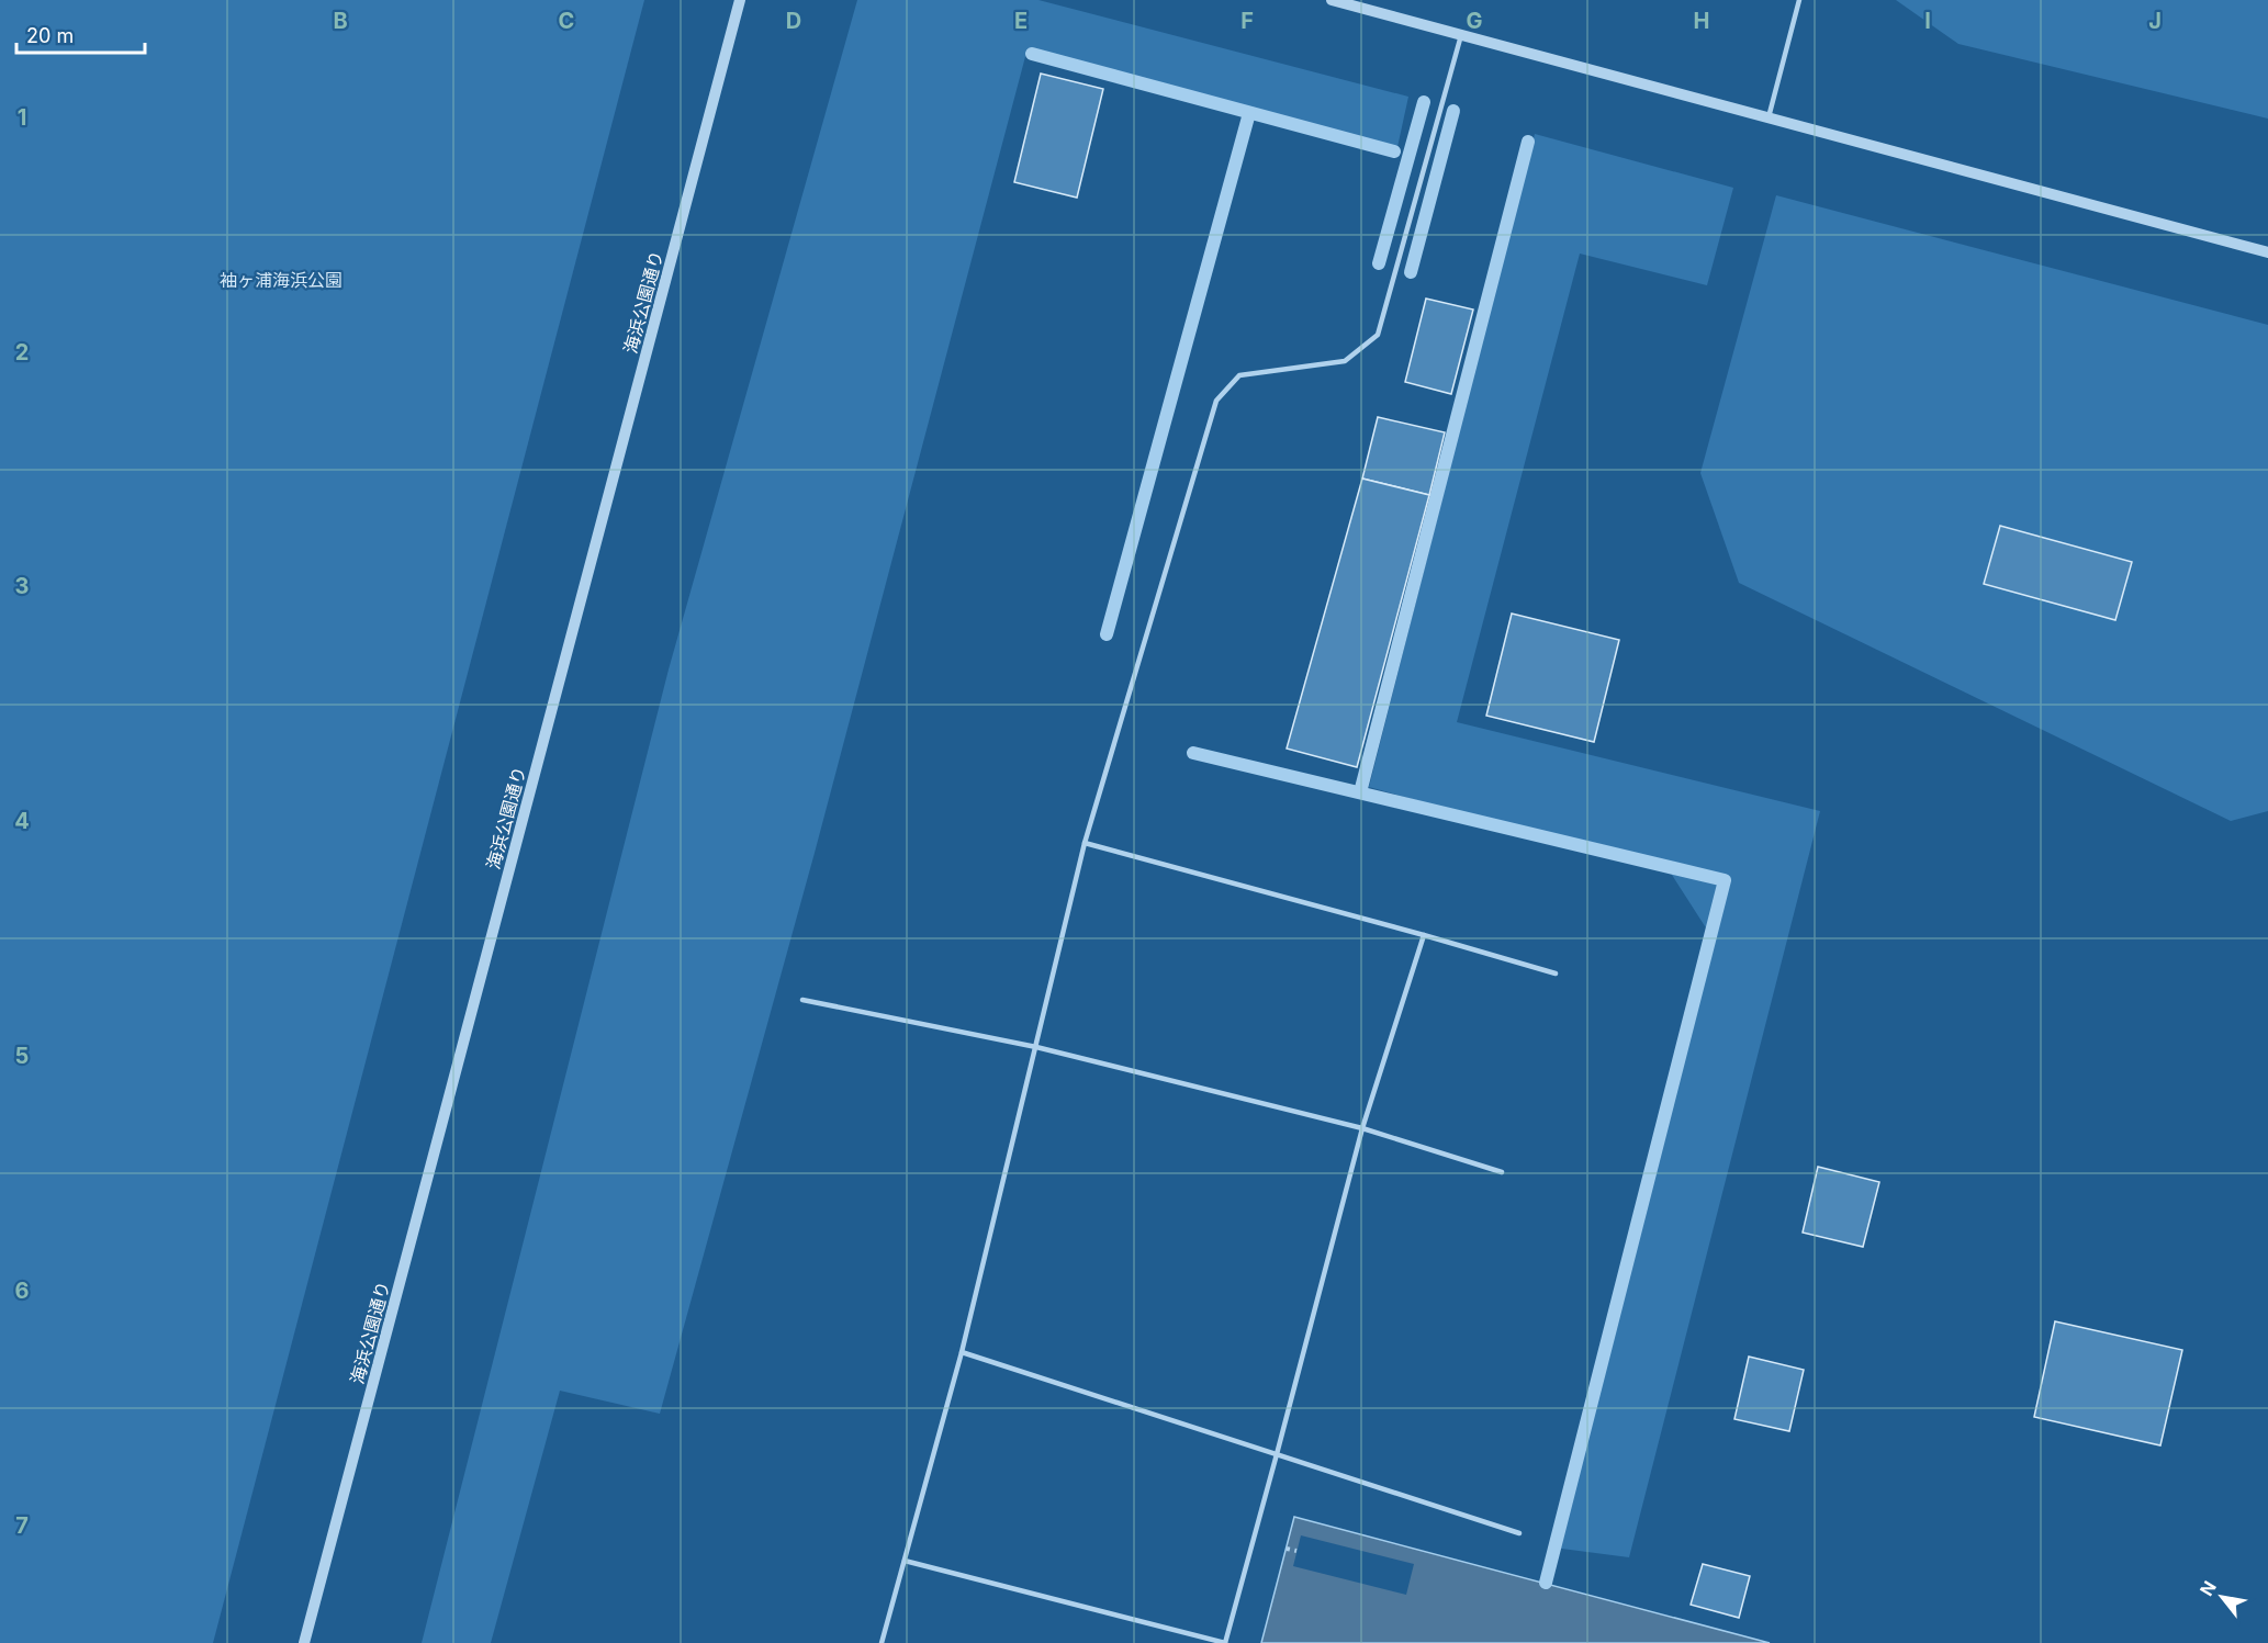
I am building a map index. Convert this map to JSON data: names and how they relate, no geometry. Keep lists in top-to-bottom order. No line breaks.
{"streets":{"street":["海浜公園通り"]},"parks":["袖ヶ浦海浜公園"],"scale_bar":"20 m","north":"top left","grid":{"columns":["B","C","D","E","F","G","H","I","J"],"rows":["1","2","3","4","5","6","7"]}}
